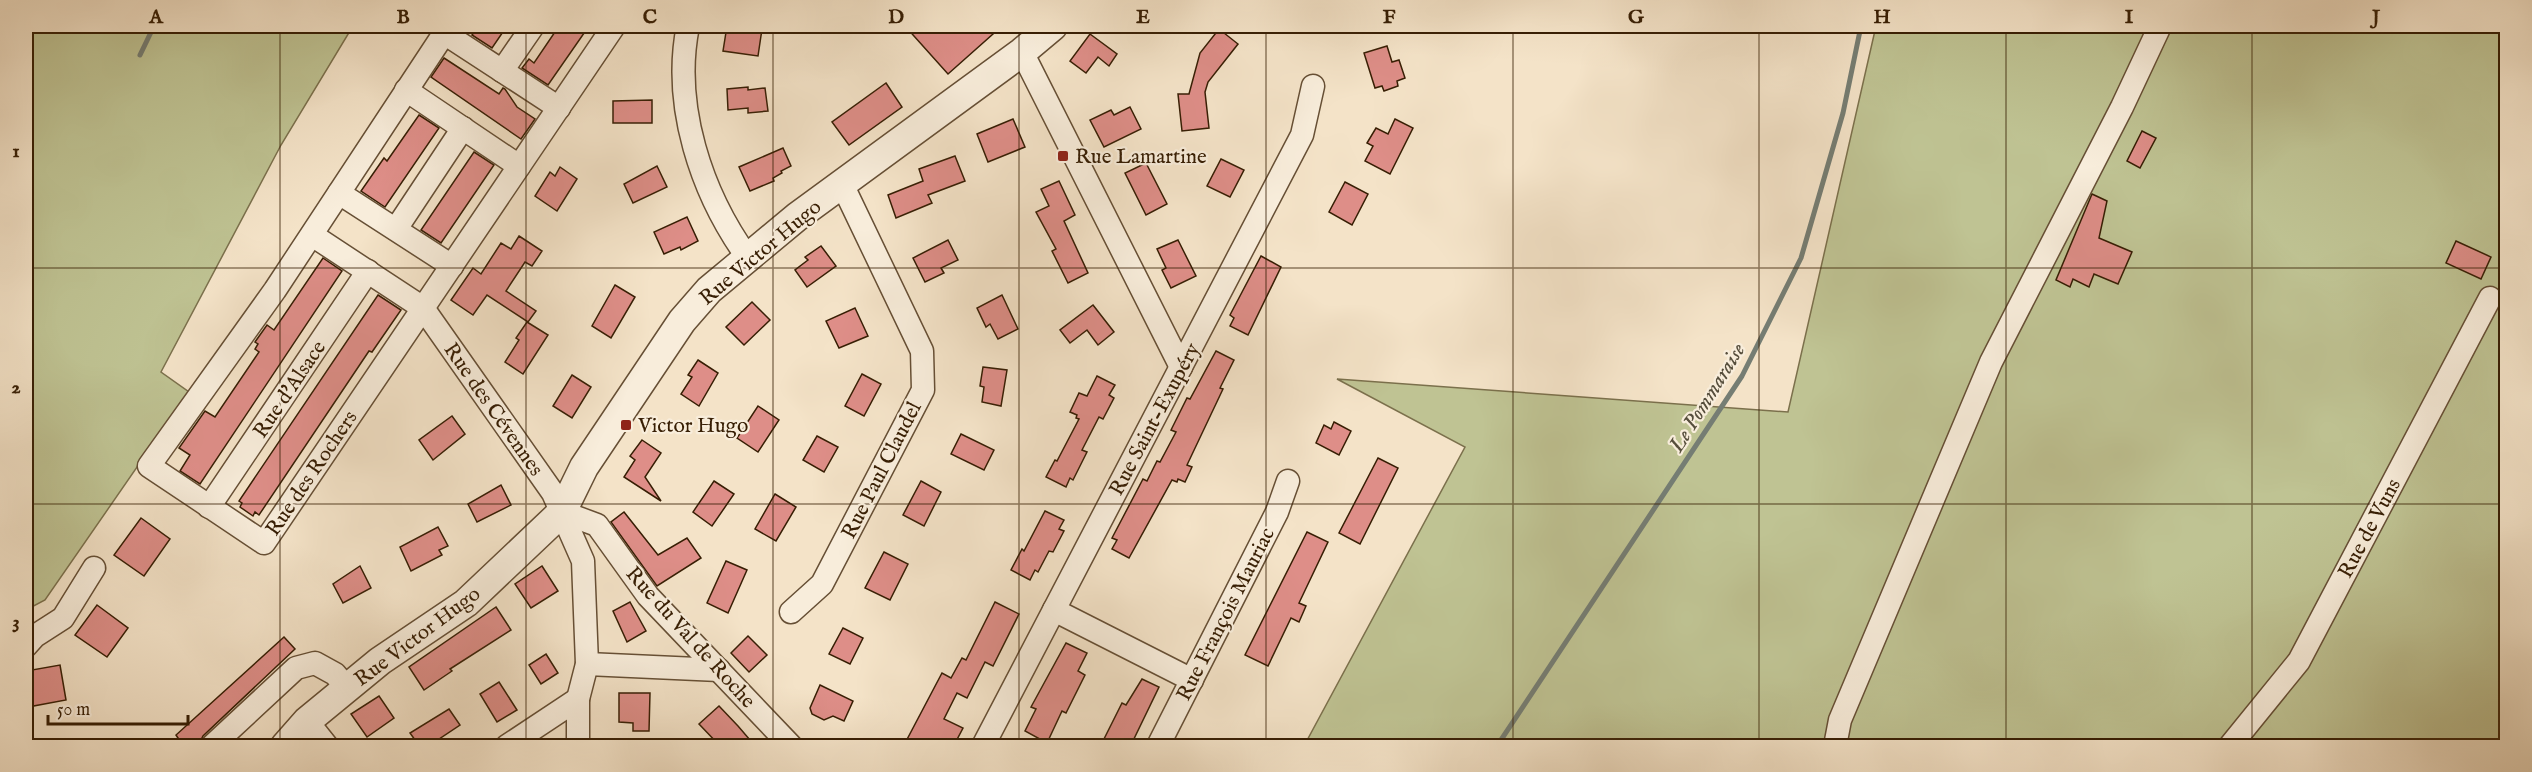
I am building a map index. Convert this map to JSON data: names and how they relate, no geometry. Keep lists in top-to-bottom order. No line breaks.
{"streets":{"street":["Rue Victor Hugo","Rue d'Alsace","Rue des Cévennes","Rue Saint-Exupéry","Rue Paul Claudel","Rue des Rochers","Rue de Vuns","Rue François Mauriac","Rue du Val de Roche"]},"crossings":[["Rue Victor Hugo","Rue des Cévennes"],["Rue Victor Hugo","Rue Paul Claudel"],["Rue Victor Hugo","Rue du Val de Roche"],["Rue d'Alsace","Rue des Rochers"],["Rue des Cévennes","Rue des Rochers"],["Rue des Cévennes","Rue du Val de Roche"]],"water":["Le Pommaraise"],"places":{"transit":["Rue Lamartine","Victor Hugo"]},"scale_bar":"50 m","grid":{"columns":["A","B","C","D","E","F","G","H","I","J"],"rows":["1","2","3"]}}
